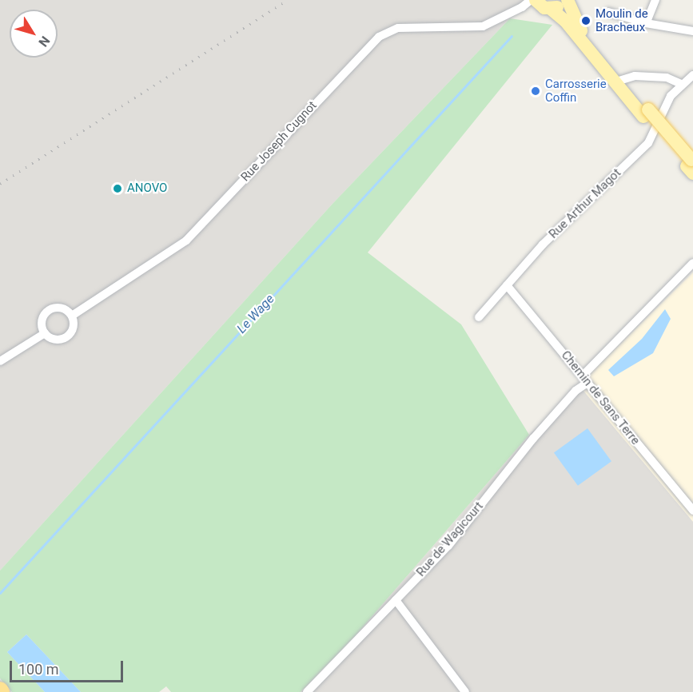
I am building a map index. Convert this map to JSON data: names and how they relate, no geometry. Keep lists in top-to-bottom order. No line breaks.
{"streets":{"street":["Rue Joseph Cugnot","Rue Arthur Magot","Chemin de Sans Terre","Rue de Wagicourt"]},"crossings":[["Rue Arthur Magot","Chemin de Sans Terre"],["Chemin de Sans Terre","Rue de Wagicourt"]],"water":["Le Wage"],"places":["Moulin de Bracheux","Carrosserie Coffin","ANOVO"],"scale_bar":"100 m","north":"bottom right"}
